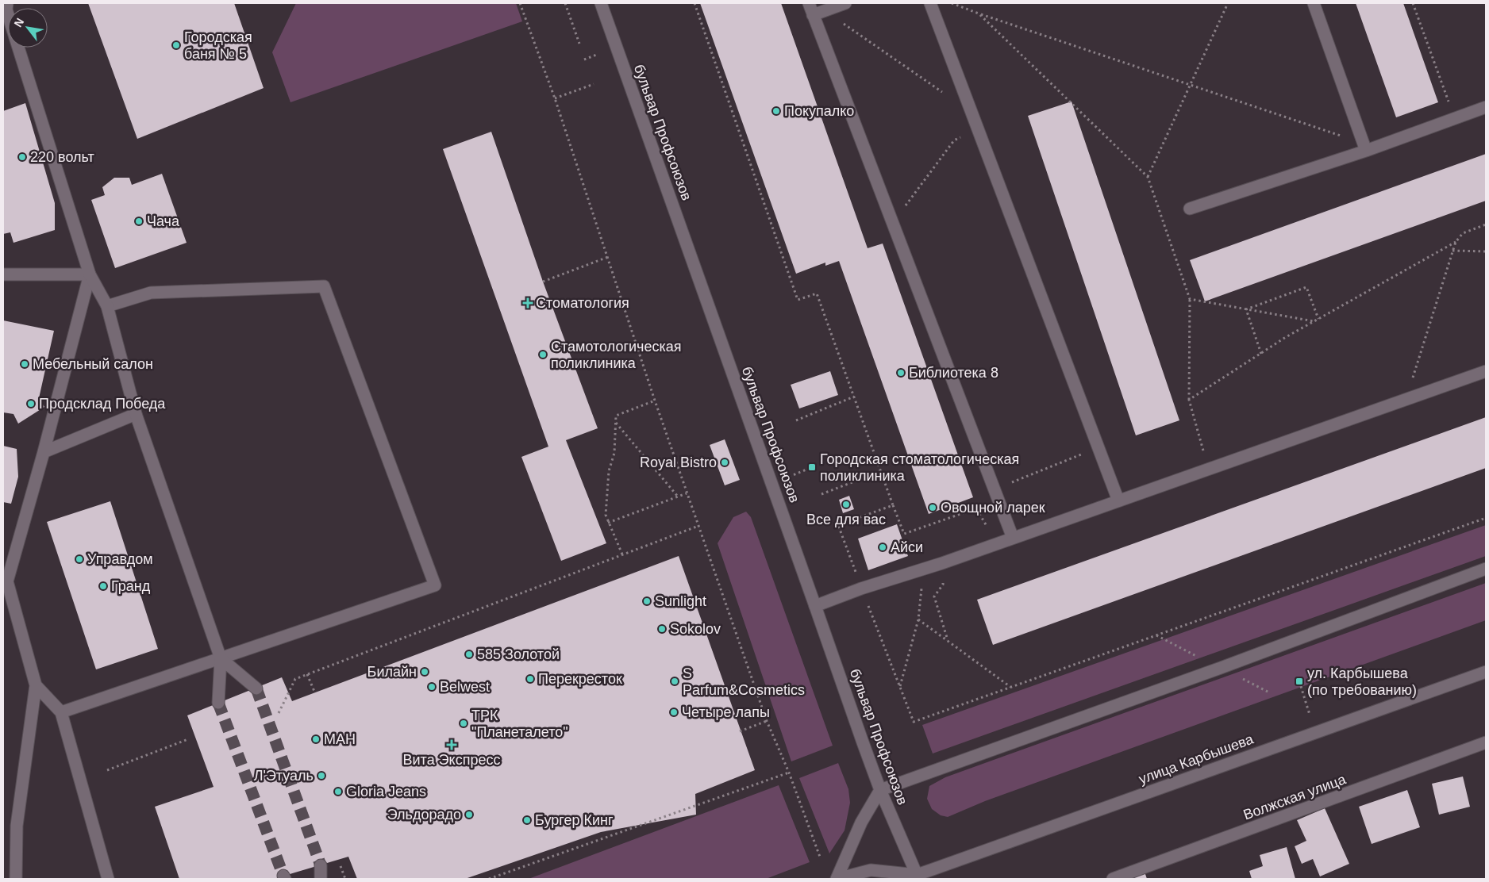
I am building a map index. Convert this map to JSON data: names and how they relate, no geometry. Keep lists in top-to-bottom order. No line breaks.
{"streets":{"street":["бульвар Профсоюзов","улица Карбышева","Волжская улица"]},"crossings":[["бульвар Профсоюзов","улица Карбышева"]],"places":{"other":["Городская баня № 5","Покупалко","220 вольт","Чача","Стамотологическая поликлиника","Мебельный салон","Библиотека 8","Продсклад Победа","Royal Bistro","Все для вас","Овощной ларек","Айси","Управдом","Гранд","Sunlight","Sokolov","585 Золотой","Билайн","Перекресток","S Parfum&Cosmetics","Belwest","Четыре лапы","ТРК \"Планеталето\"","МАН","Л'Этуаль","Gloria Jeans","Эльдорадо","Бургер Кинг"],"health":["Стоматология","Вита Экспресс"],"transit":["Городская стоматологическая поликлиника","ул. Карбышева (по требованию)"]},"north":"top left"}
